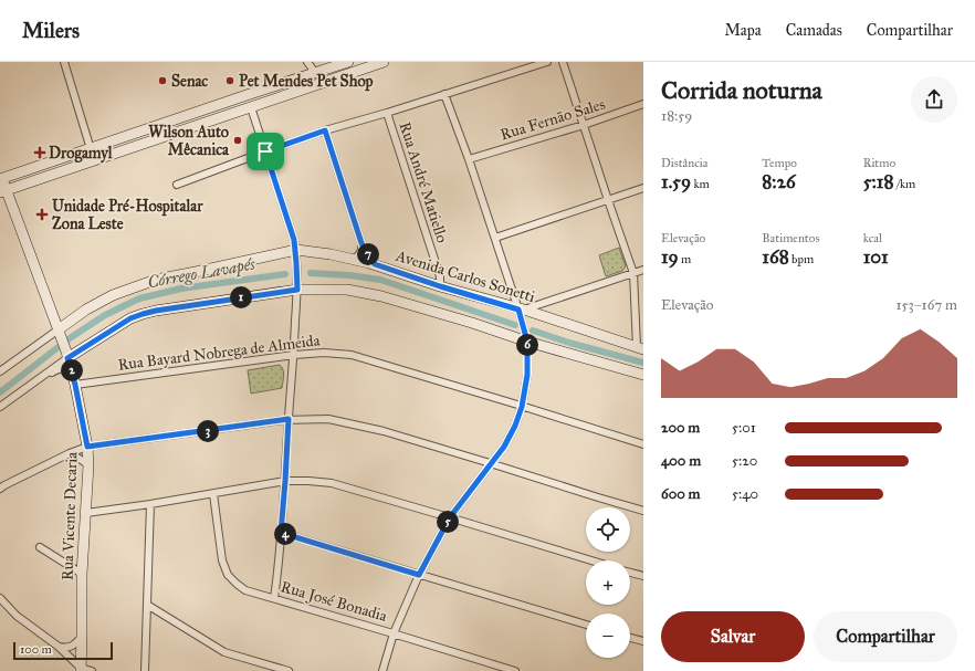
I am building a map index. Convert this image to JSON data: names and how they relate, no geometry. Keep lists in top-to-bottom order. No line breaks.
{"streets":{"street":["Rua Fernão Sales","Rua André Matiello","Avenida Carlos Sonetti","Rua Bayard Nobrega de Almeida","Rua Vicente Decaria","Rua José Bonadia"]},"crossings":[["Rua André Matiello","Avenida Carlos Sonetti"],["Avenida Carlos Sonetti","Rua Vicente Decaria"],["Rua Bayard Nobrega de Almeida","Rua Vicente Decaria"]],"water":["Córrego Lavapés"],"places":{"other":["Senac","Pet Mendes Pet Shop","Wilson Auto Mêcanica"],"health":["Drogamyl","Unidade Pré-Hospitalar Zona Leste"]},"scale_bar":"100 m","page":{"header":"Milers","nav":["Mapa","Camadas","Compartilhar"],"heading":["Corrida noturna","18:59"],"stats":[["Distância","1.59 km"],["Tempo","8:26"],["Ritmo","5:18 /km"],["Elevação","19 m"],["Batimentos","168 bpm"],["kcal","101"]],"pins":["7","1","6","2","3","5","4"],"chart":["Elevação","153–167 m"],"list":[{"name":"200 m","note":"5:01"},{"name":"400 m","note":"5:20"},{"name":"600 m","note":"5:40"}],"map_buttons":["+","−"],"buttons":["Salvar","Compartilhar"],"scale":"100 m"}}
